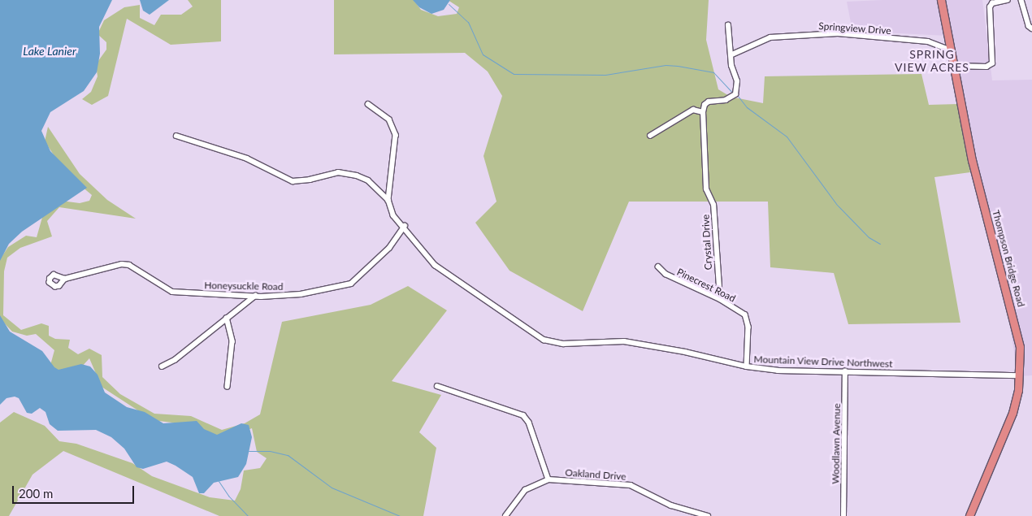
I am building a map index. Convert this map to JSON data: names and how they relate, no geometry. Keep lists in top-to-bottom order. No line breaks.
{"streets":{"highway":["Thompson Bridge Road"],"street":["Springview Drive","Crystal Drive","Pinecrest Road","Honeysuckle Road","Mountain View Drive Northwest","Woodlawn Avenue","Oakland Drive"]},"crossings":[["Springview Drive","Thompson Bridge Road"],["Crystal Drive","Pinecrest Road"],["Thompson Bridge Road","Mountain View Drive Northwest"],["Pinecrest Road","Mountain View Drive Northwest"],["Honeysuckle Road","Mountain View Drive Northwest"],["Mountain View Drive Northwest","Woodlawn Avenue"]],"districts":["SPRING VIEW ACRES"],"water":["Lake Lanier"],"scale_bar":"200 m"}
